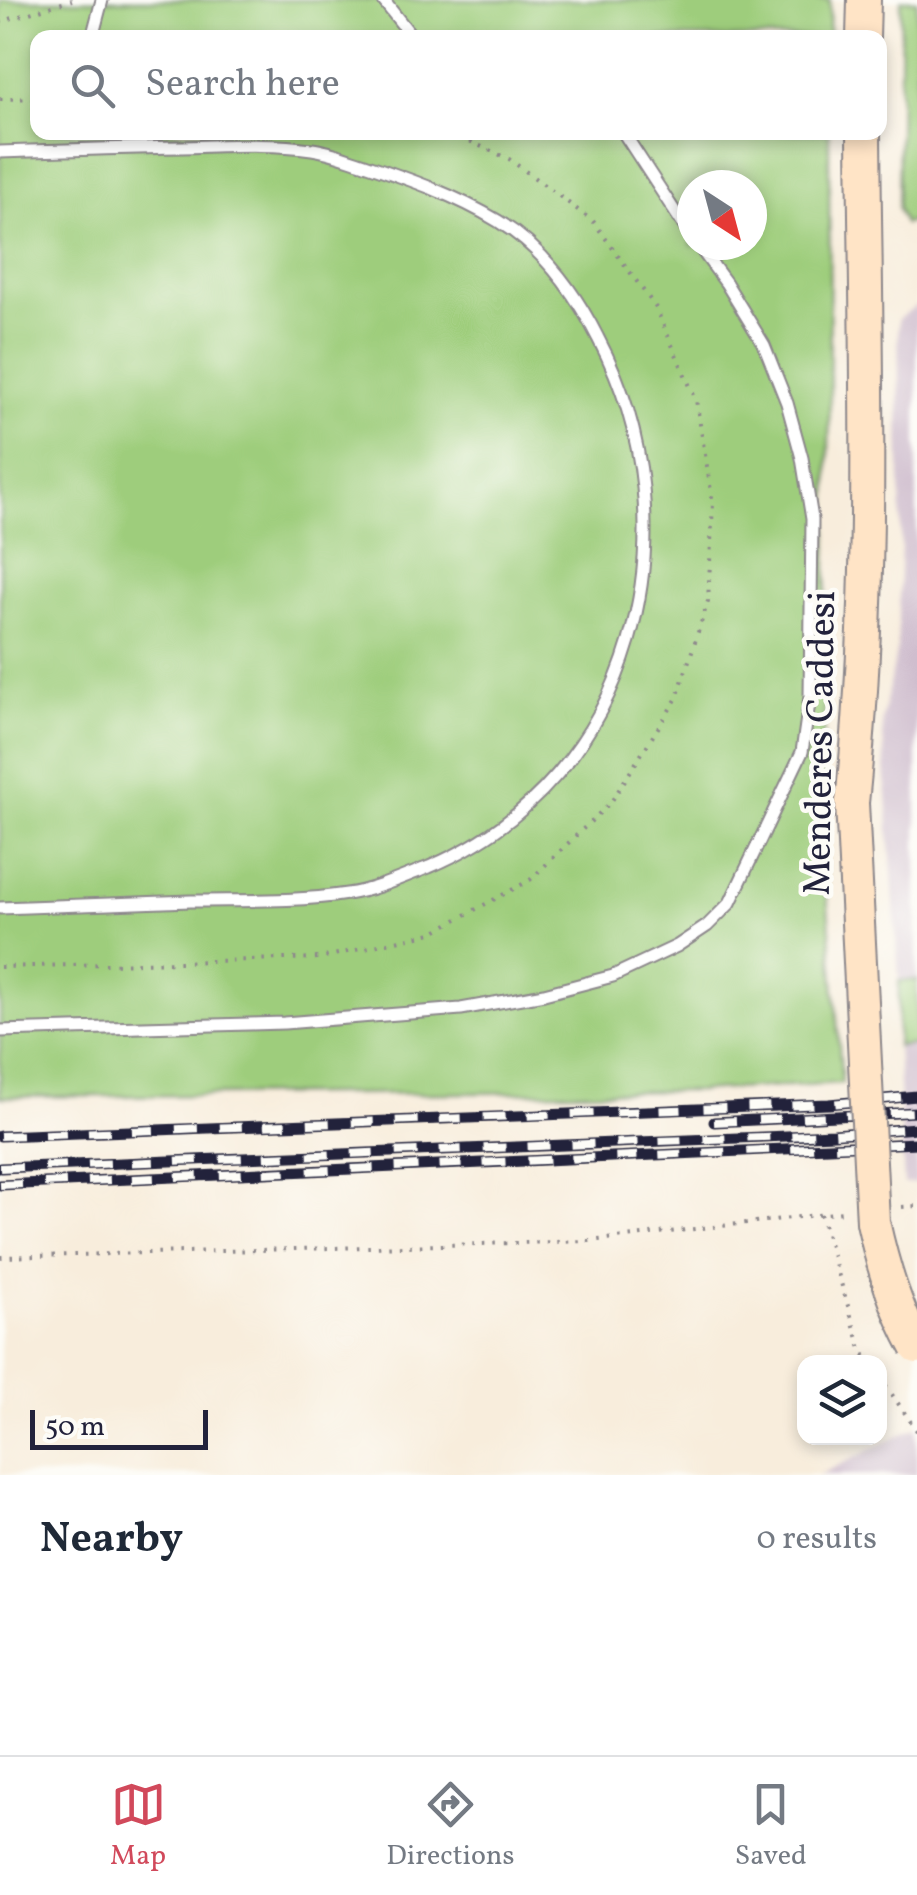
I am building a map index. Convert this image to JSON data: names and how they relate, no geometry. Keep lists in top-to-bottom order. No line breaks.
{"streets":{"main road":["Menderes Caddesi"]},"scale_bar":"50 m","north":"bottom right","page":{"search":"Search here","scale":"50 m","heading":["Nearby","0 results"],"nav":["Map","Directions","Saved"]}}
